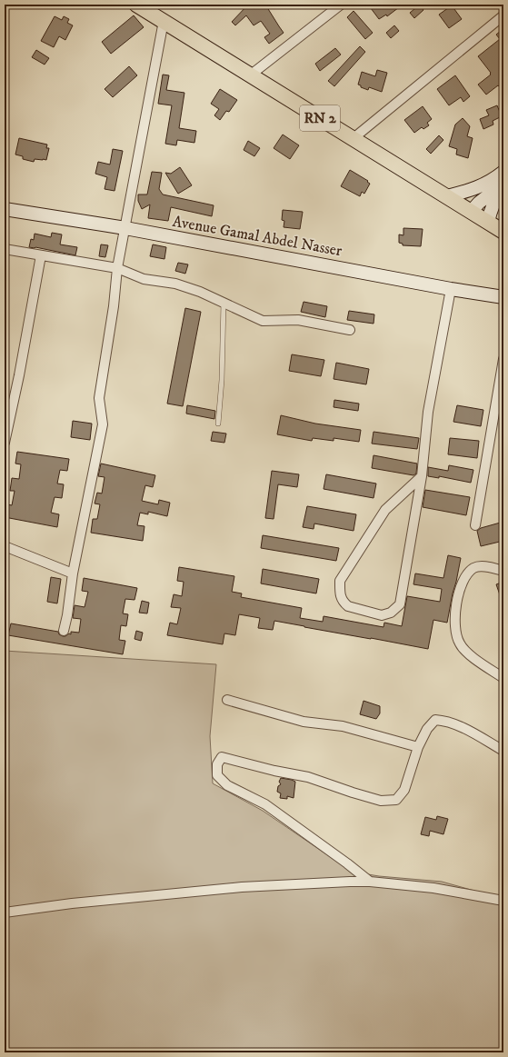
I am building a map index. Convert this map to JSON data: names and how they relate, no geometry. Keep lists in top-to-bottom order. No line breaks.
{"streets":{"main road":["RN 2"],"street":["Avenue Gamal Abdel Nasser"]}}
